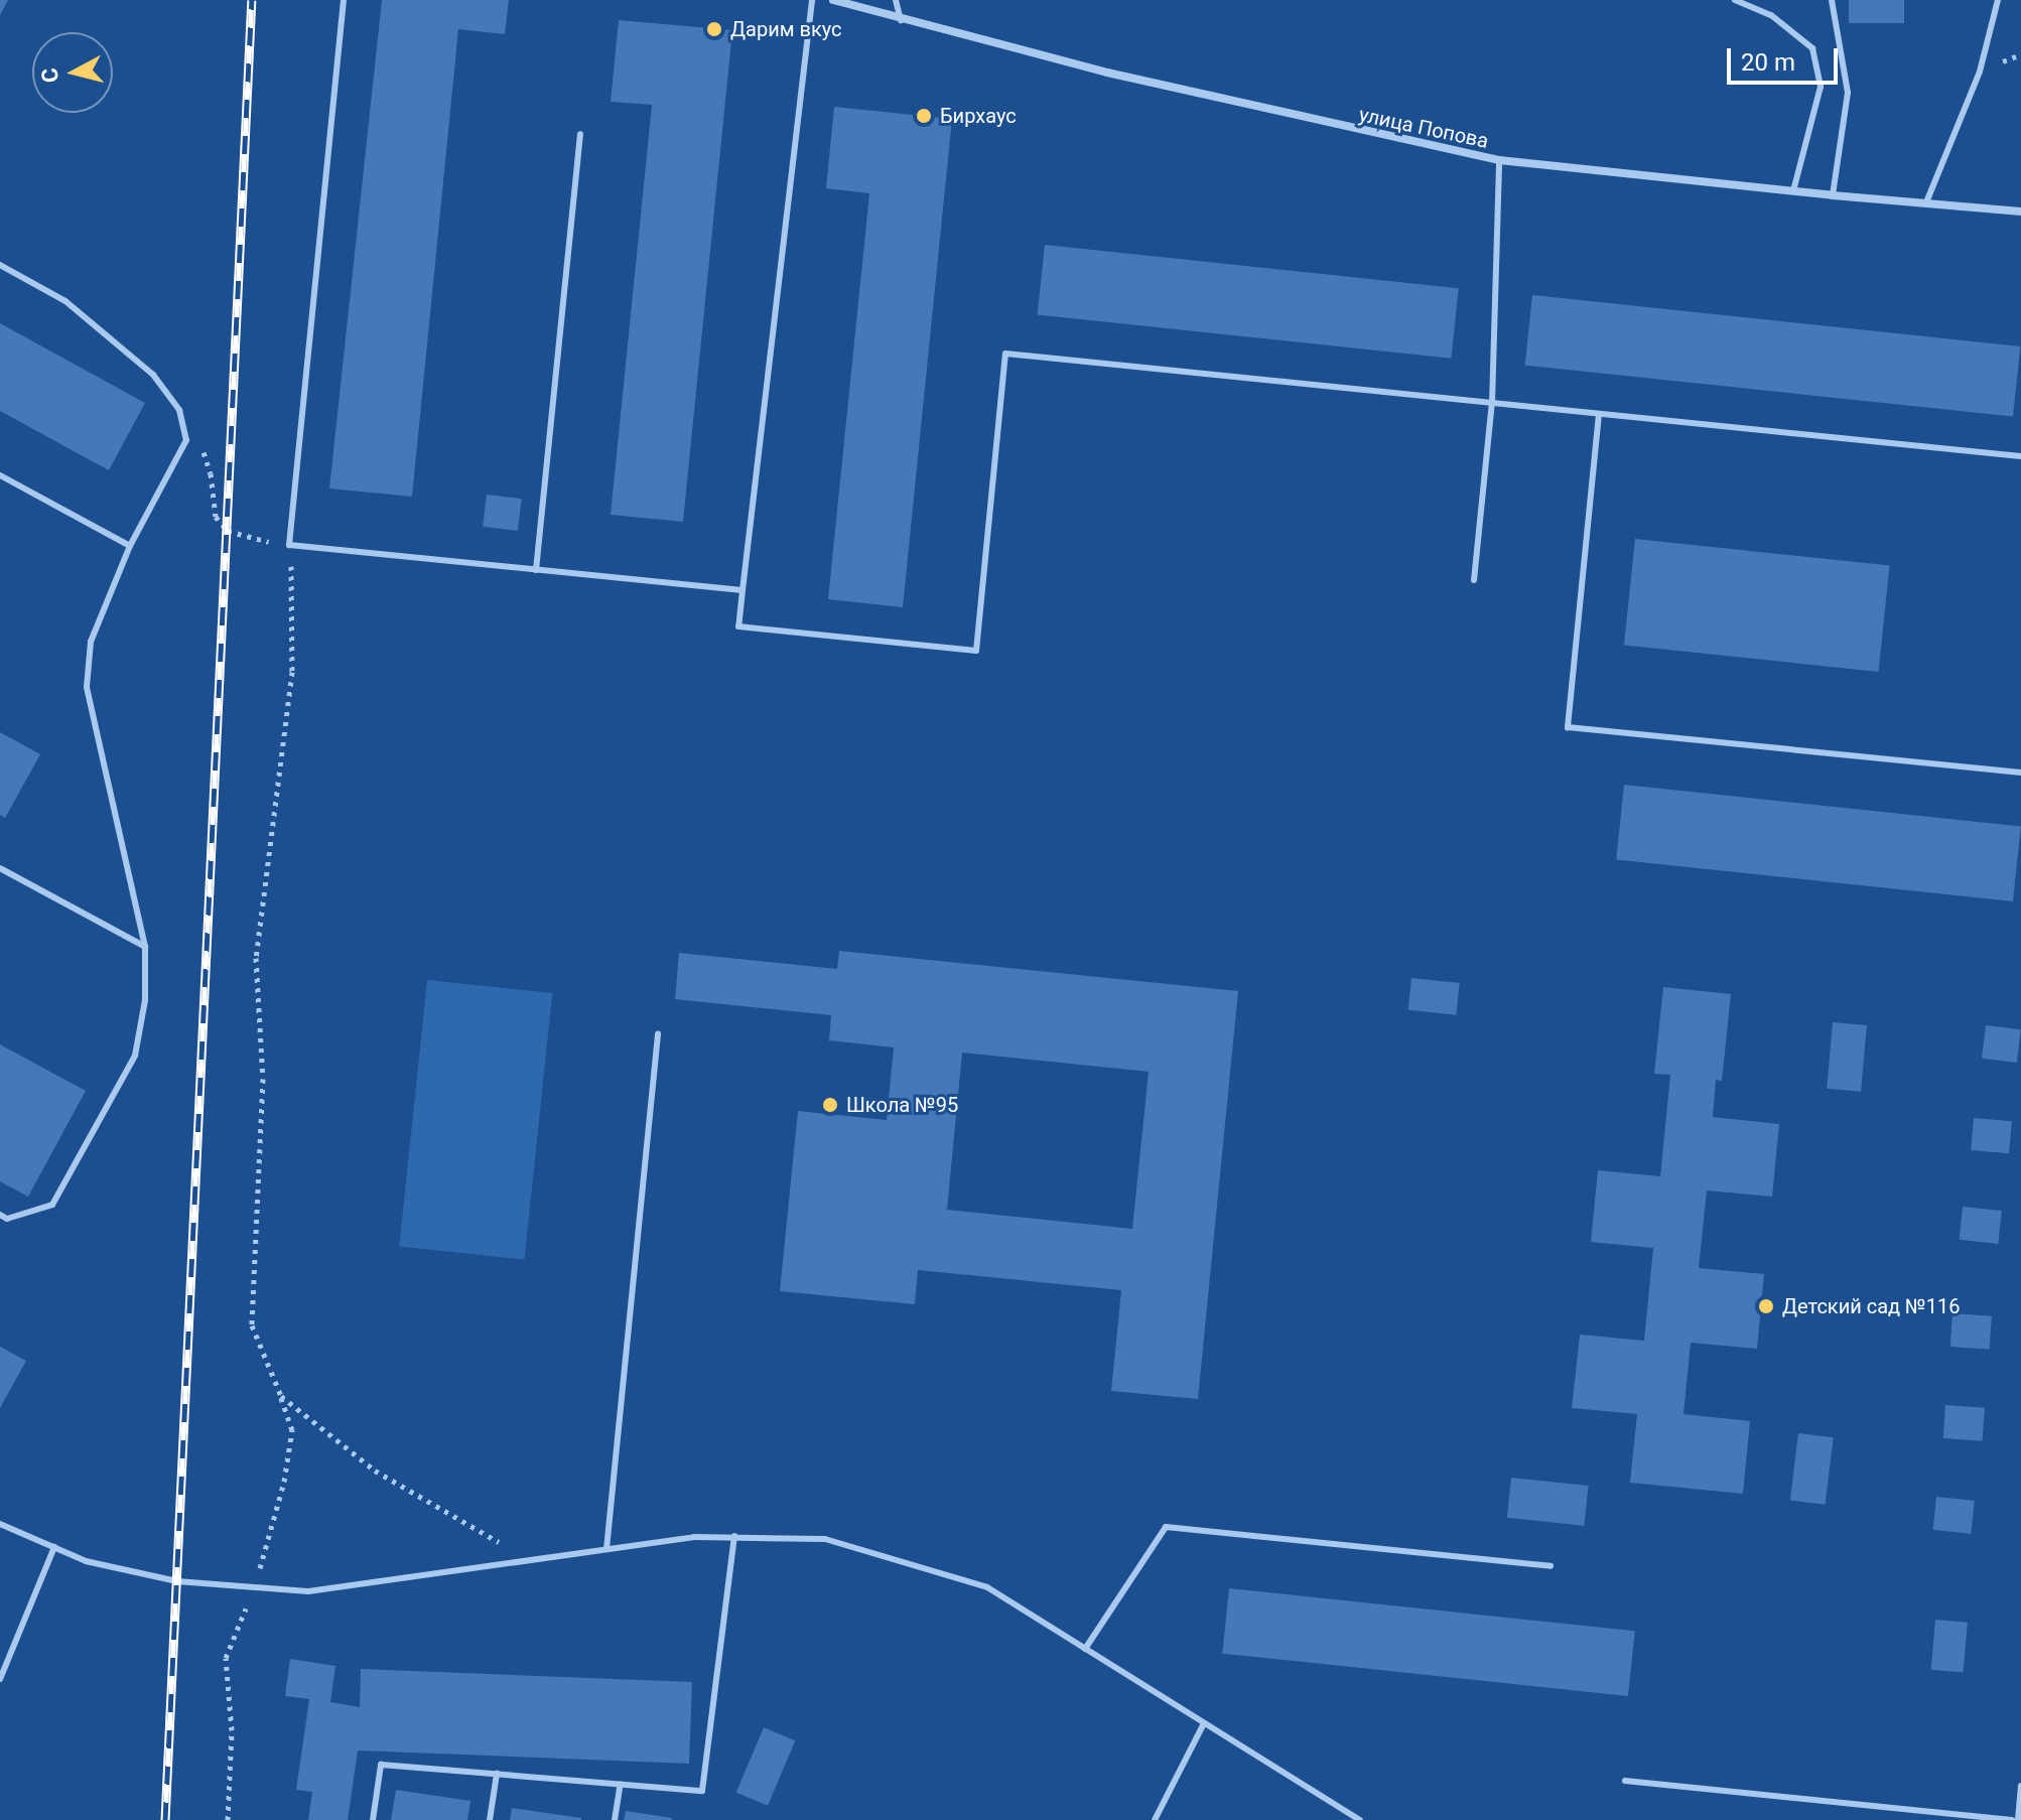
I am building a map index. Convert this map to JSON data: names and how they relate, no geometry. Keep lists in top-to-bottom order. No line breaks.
{"streets":{"street":["улица Попова"]},"places":["Дарим вкус","Бирхаус","Школа №95","Детский сад №116"],"scale_bar":"20 m","north":"left"}
